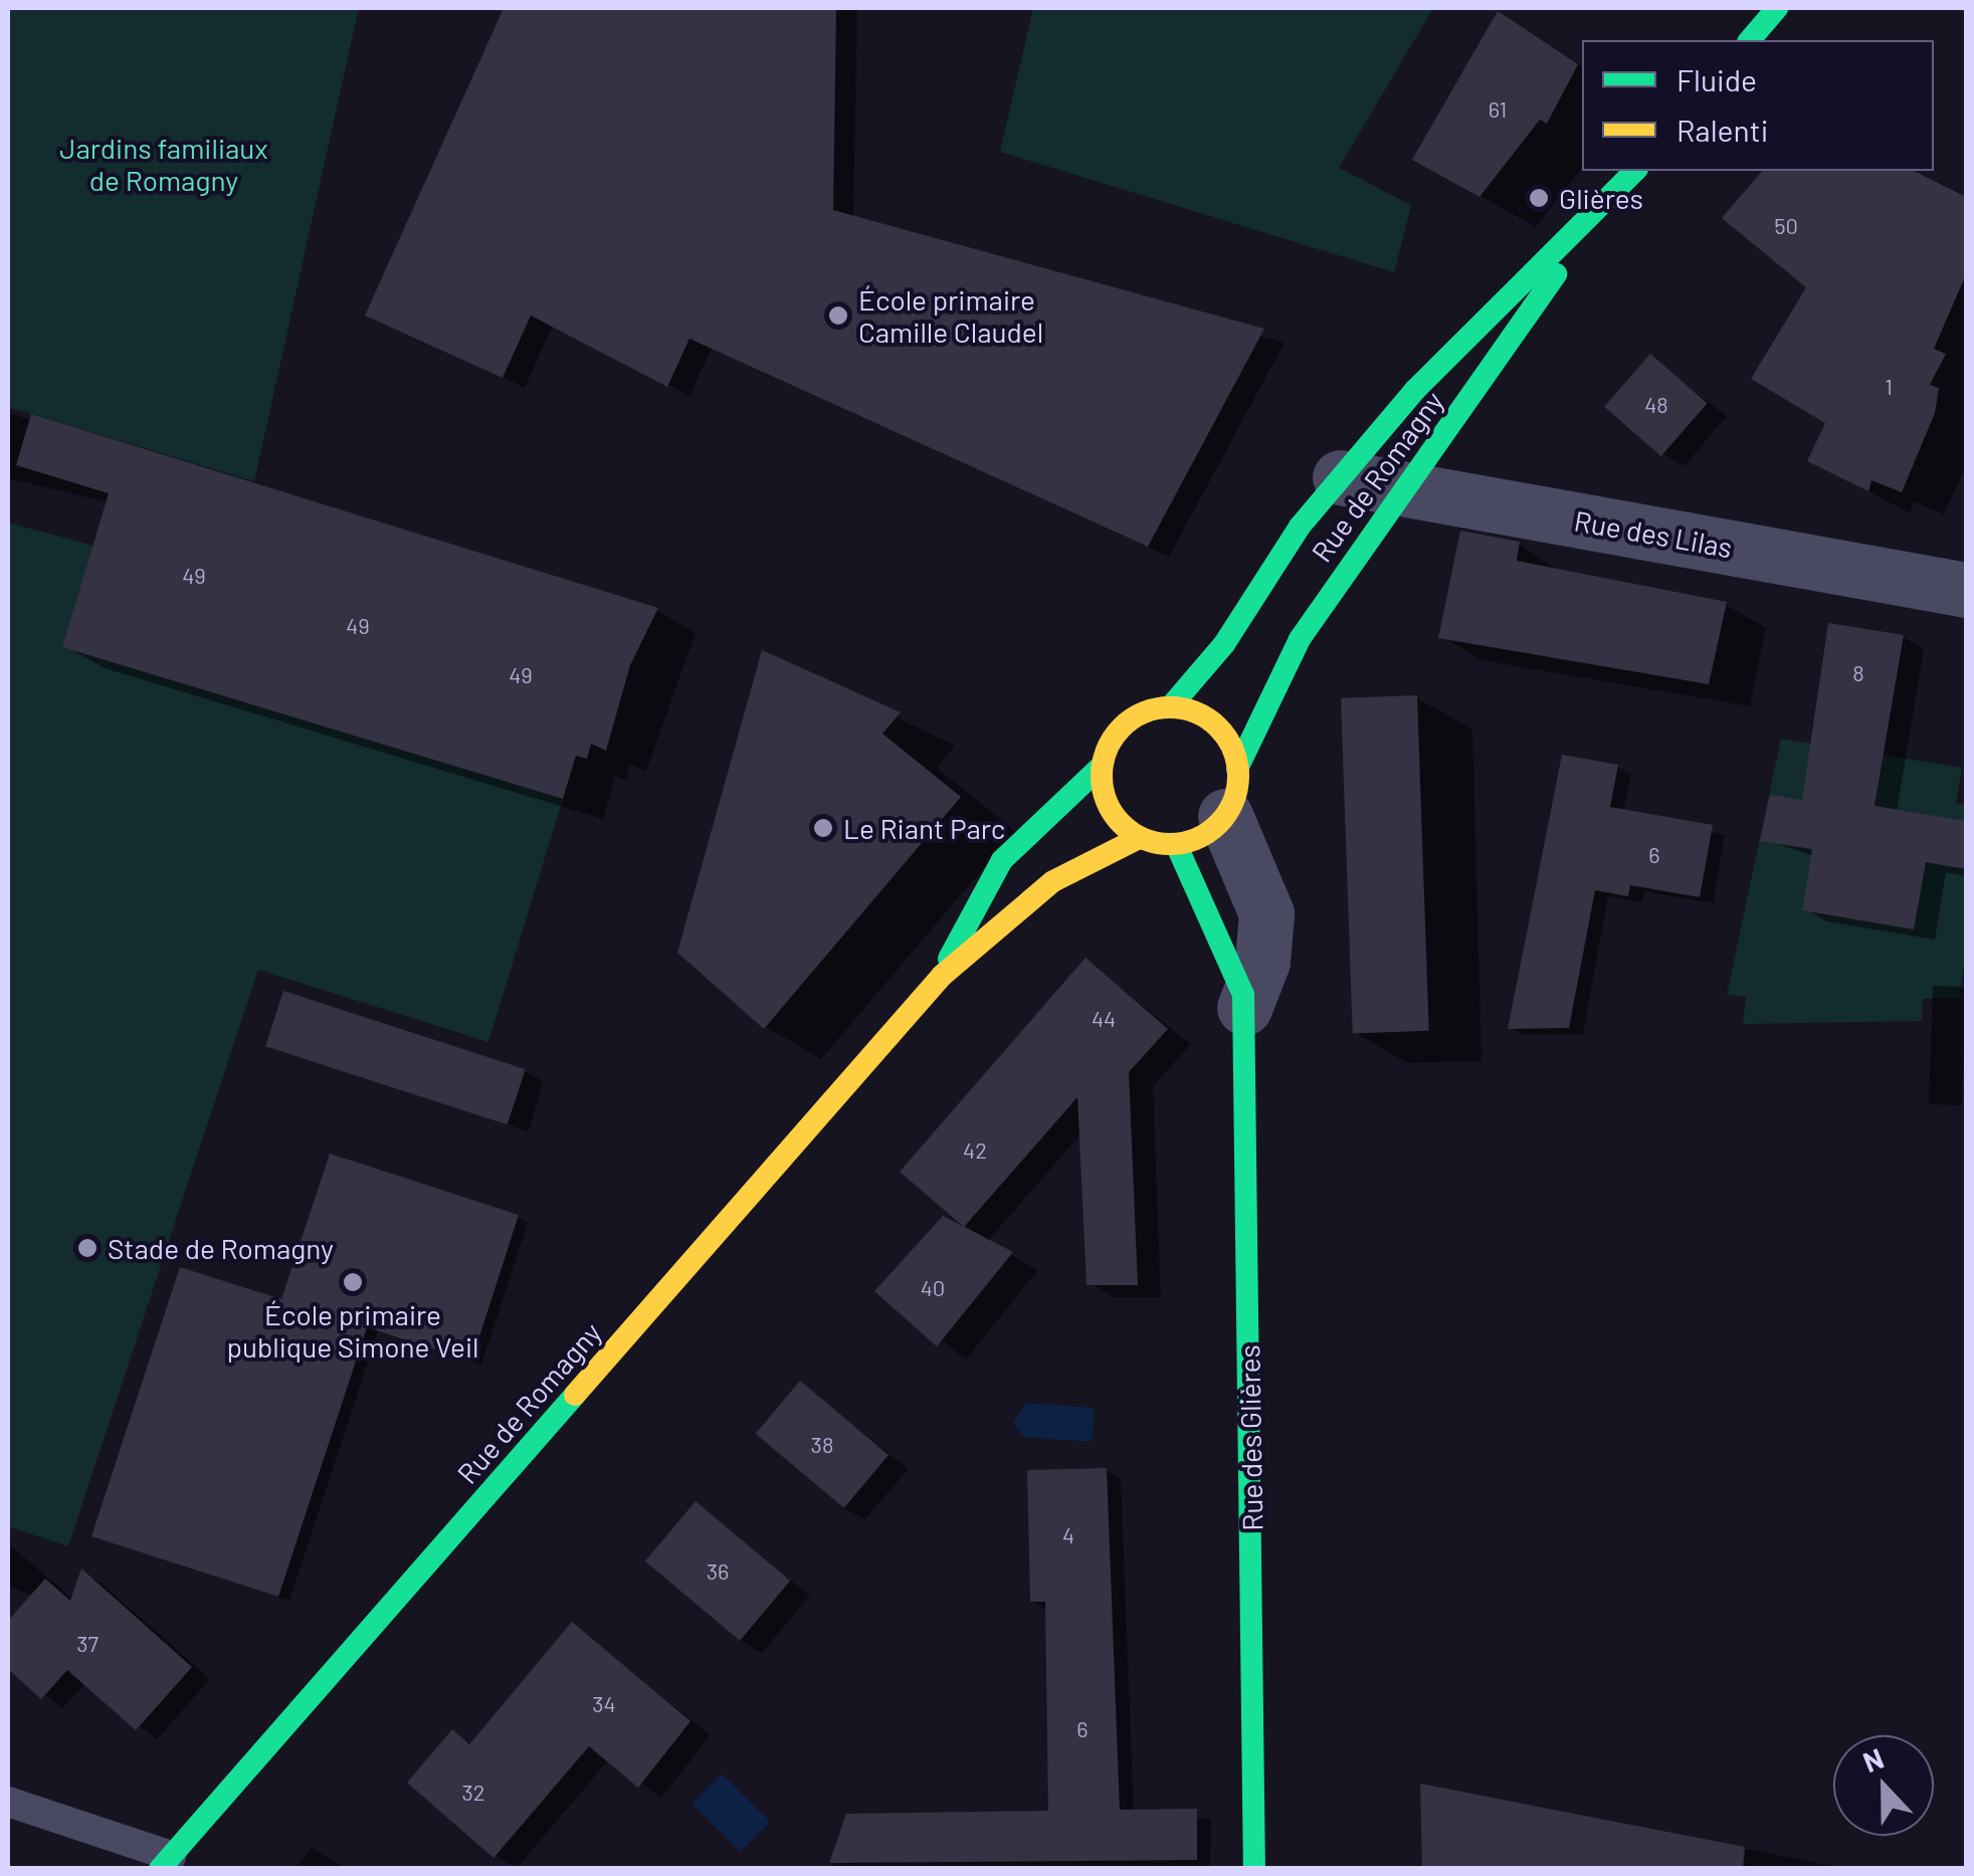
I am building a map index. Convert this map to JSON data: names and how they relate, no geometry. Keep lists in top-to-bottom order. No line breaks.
{"streets":{"street":["Rue de Romagny","Rue des Lilas","Rue des Glières"]},"crossings":[["Rue de Romagny","Rue des Lilas"],["Rue de Romagny","Rue des Glières"]],"parks":["Jardins familiaux de Romagny"],"places":["Glières","École primaire Camille Claudel","Le Riant Parc","Stade de Romagny","École primaire publique Simone Veil"],"house_numbers":["61","50","1","48","49","49","8","49","6","44","42","40","38","4","36","37","34","6","32"],"legend":["Fluide","Ralenti"],"north":"top"}
